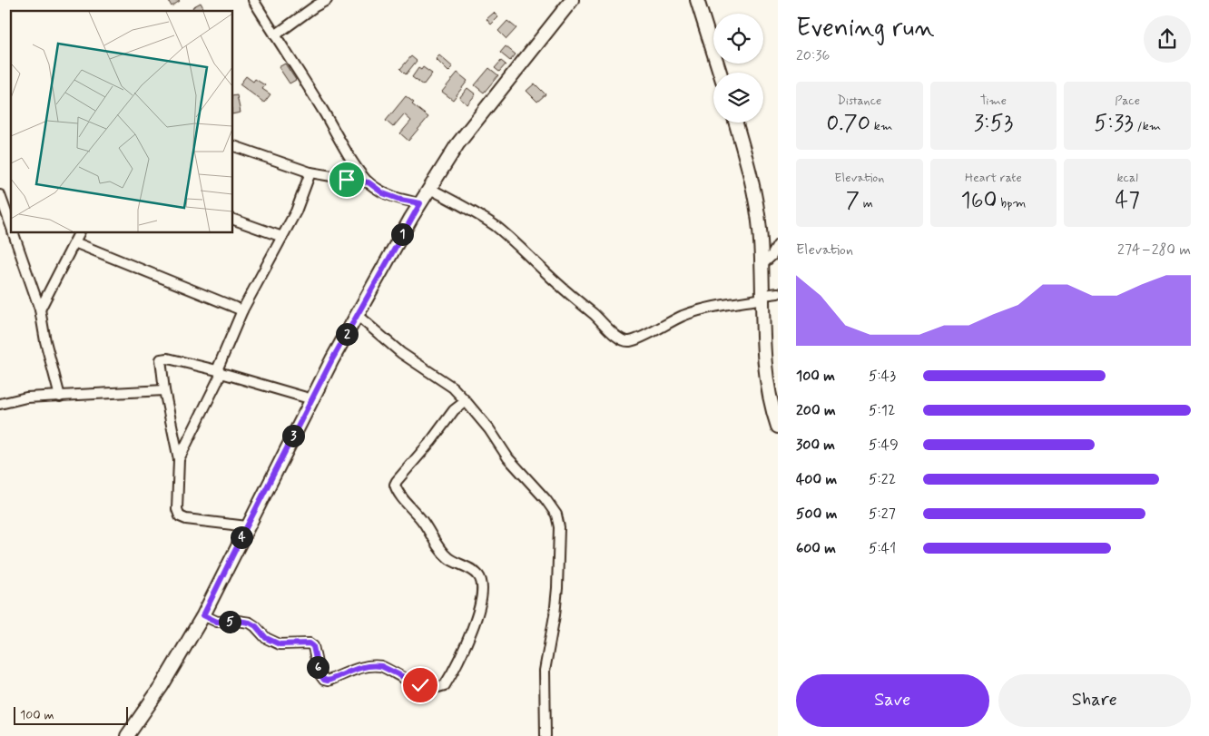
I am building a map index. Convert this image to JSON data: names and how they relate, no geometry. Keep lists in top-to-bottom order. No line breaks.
{"scale_bar":"100 m","page":{"heading":["Evening run","20:36"],"stats":[["Distance","0.70 km"],["Time","3:53"],["Pace","5:33 /km"],["Elevation","7 m"],["Heart rate","160 bpm"],["kcal","47"]],"pins":["1","2","3","4","5","6"],"chart":["Elevation","274–280 m"],"list":[{"name":"100 m","note":"5:43"},{"name":"200 m","note":"5:12"},{"name":"300 m","note":"5:49"},{"name":"400 m","note":"5:22"},{"name":"500 m","note":"5:27"},{"name":"600 m","note":"5:41"}],"buttons":["Save","Share"],"scale":"100 m"}}
